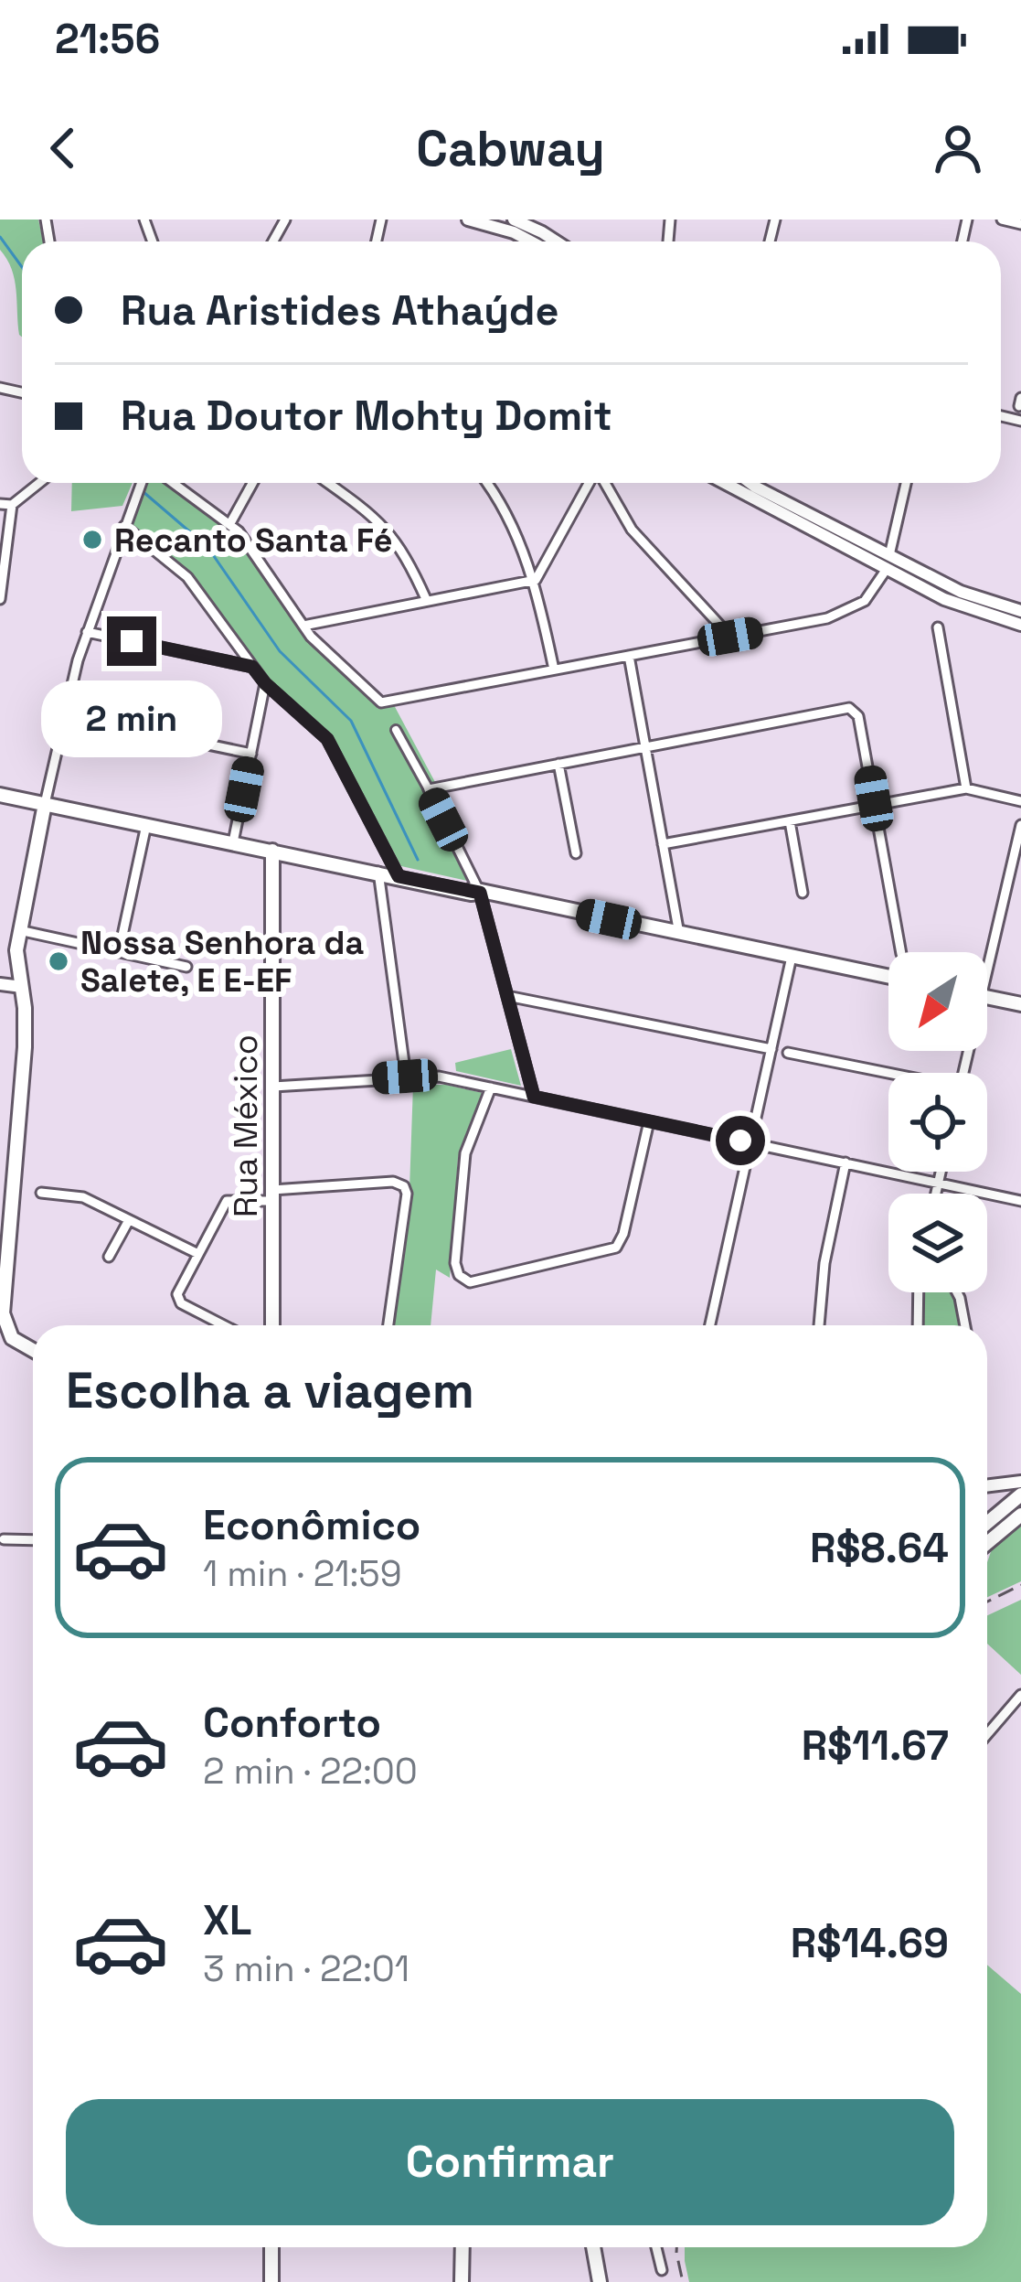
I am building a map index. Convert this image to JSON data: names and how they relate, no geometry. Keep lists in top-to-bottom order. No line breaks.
{"streets":{"main road":["Rua México"]},"places":["Recanto Santa Fé","Nossa Senhora da Salete, E E-EF"],"north":"bottom left","page":{"status":"21:56","header":"Cabway","banner":["Rua Aristides Athaýde","Rua Doutor Mohty Domit"],"bubble":"2 min","heading":"Escolha a viagem","list":[{"name":"Econômico","note":"1 min · 21:59","value":"R$8.64"},{"name":"Conforto","note":"2 min · 22:00","value":"R$11.67"},{"name":"XL","note":"3 min · 22:01","value":"R$14.69"}],"buttons":"Confirmar"}}
